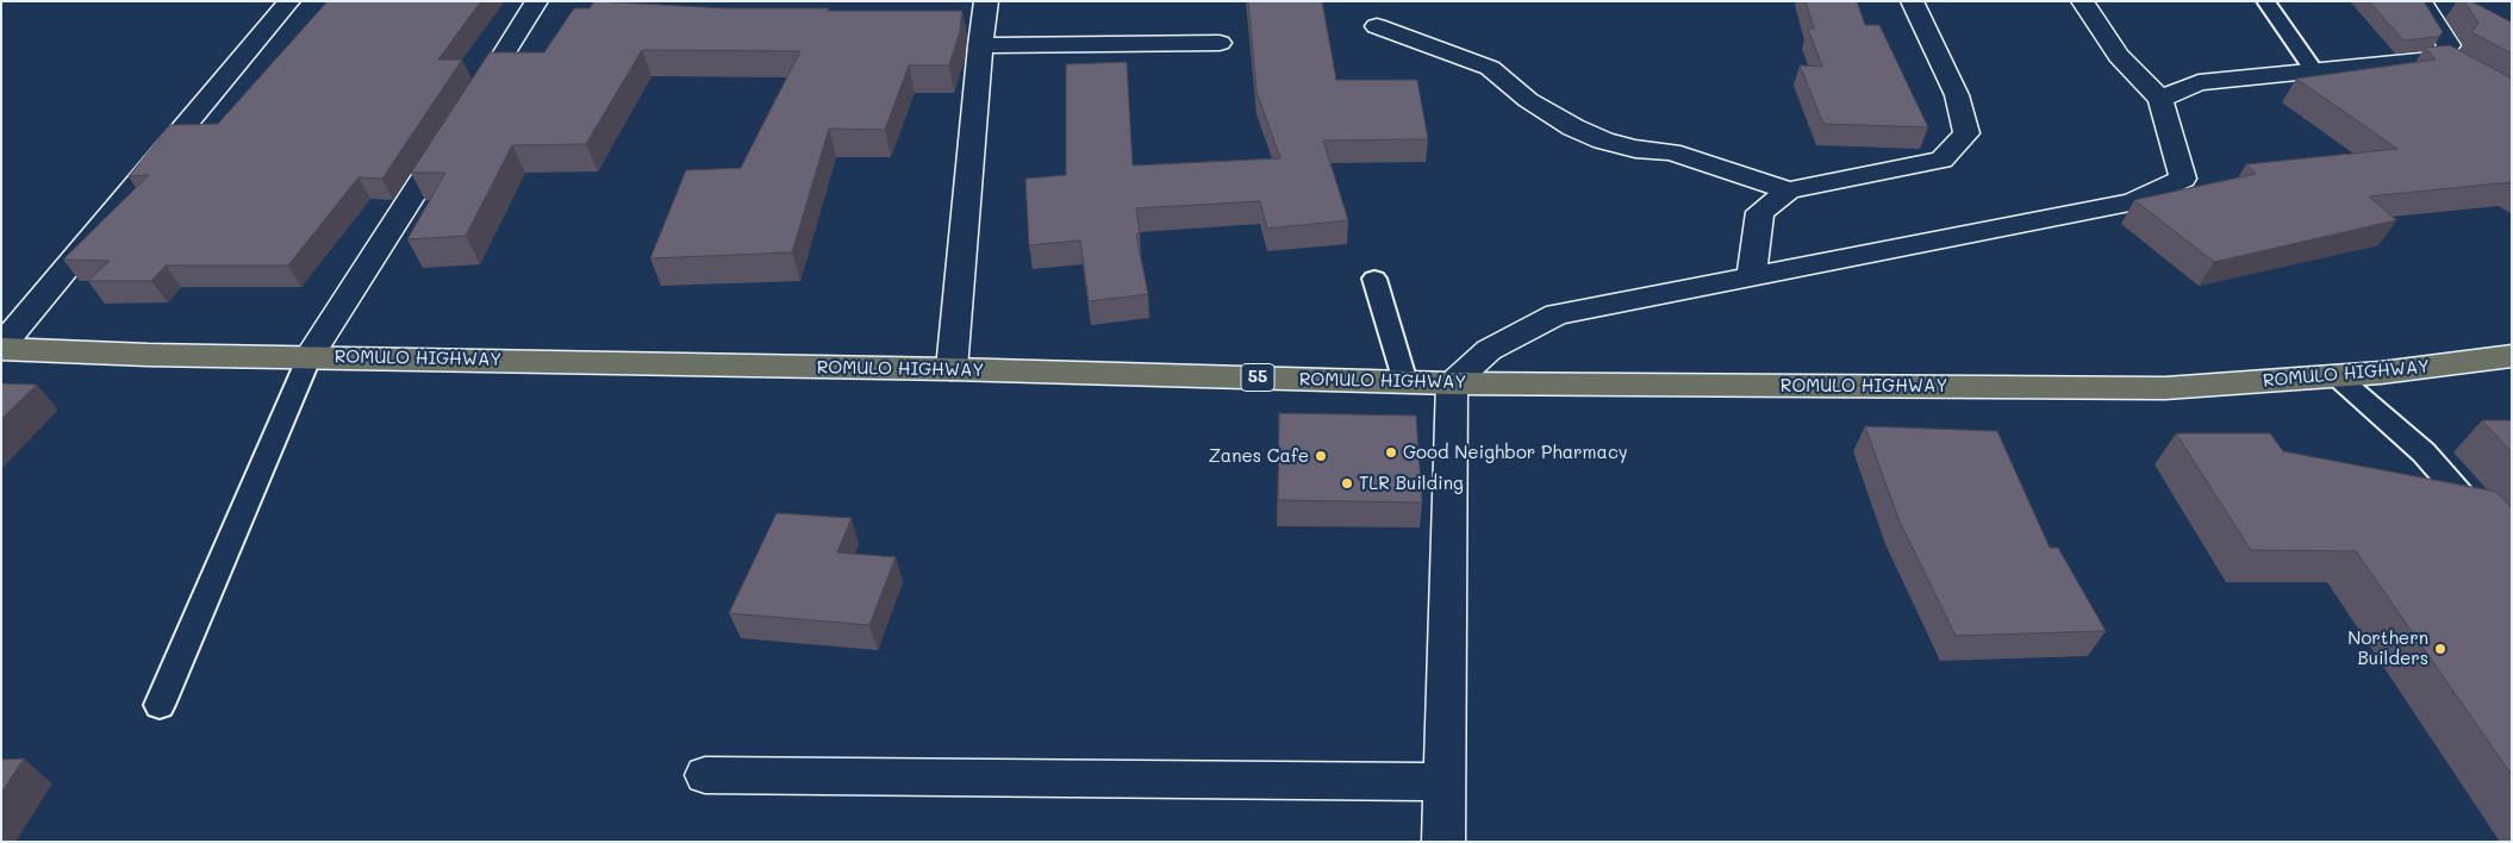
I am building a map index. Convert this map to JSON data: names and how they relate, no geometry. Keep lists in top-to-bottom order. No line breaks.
{"streets":{"highway":["ROMULO HIGHWAY","55"]},"places":["Good Neighbor Pharmacy","Zanes Cafe","TLR Building","Northern Builders"]}
